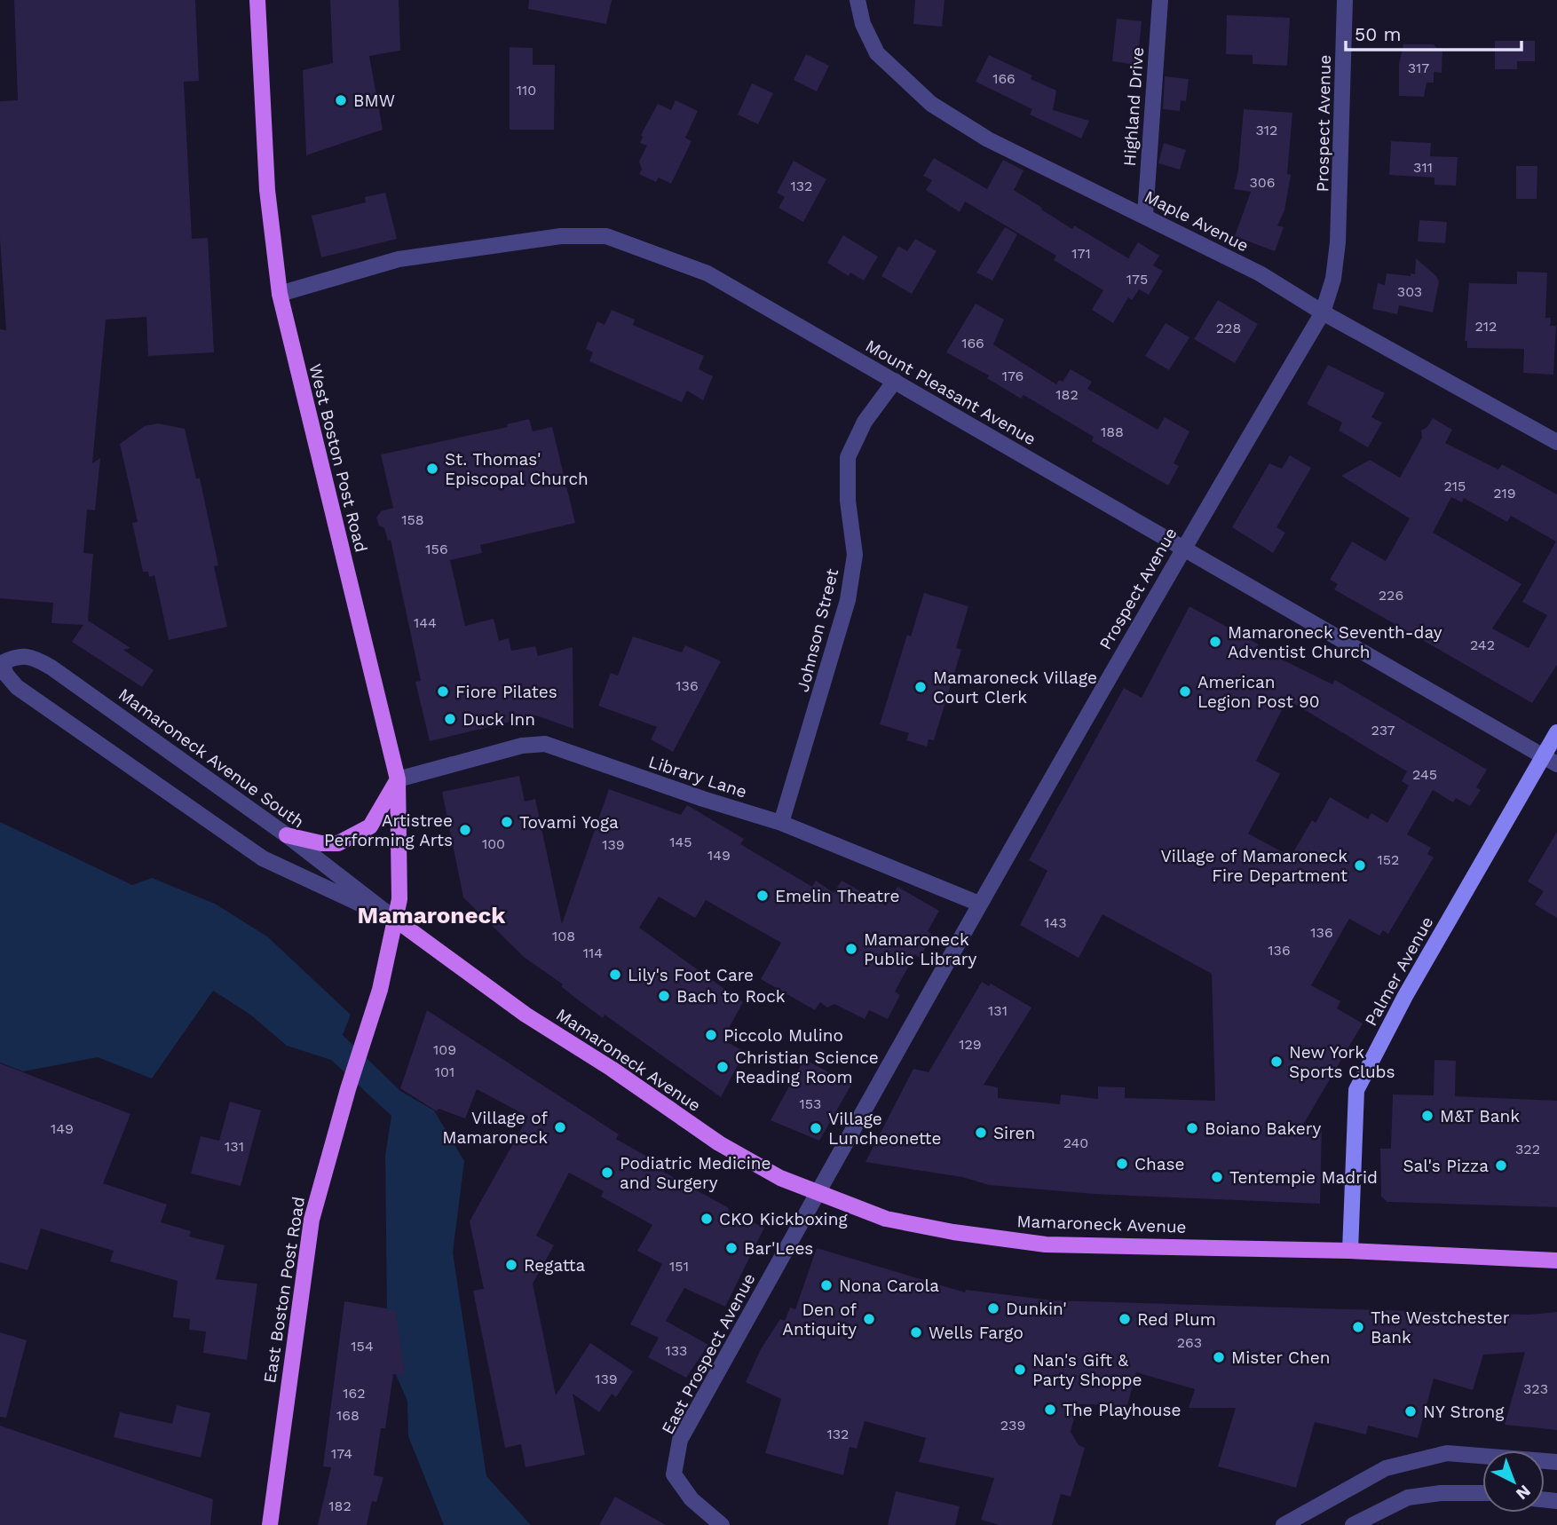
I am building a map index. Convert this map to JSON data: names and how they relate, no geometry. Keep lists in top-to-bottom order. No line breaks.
{"streets":{"main road":["West Boston Post Road","Mamaroneck Avenue","East Boston Post Road"],"street":["Highland Drive","Prospect Avenue","Maple Avenue","Mount Pleasant Avenue","Johnson Street","Mamaroneck Avenue South","Library Lane","Palmer Avenue","East Prospect Avenue"]},"crossings":[["Highland Drive","Maple Avenue"],["Prospect Avenue","Maple Avenue"],["Prospect Avenue","Mount Pleasant Avenue"],["Prospect Avenue","Library Lane"],["Prospect Avenue","Mamaroneck Avenue"],["Prospect Avenue","East Prospect Avenue"],["Mount Pleasant Avenue","West Boston Post Road"],["Mount Pleasant Avenue","Johnson Street"],["Mount Pleasant Avenue","Palmer Avenue"],["West Boston Post Road","Mamaroneck Avenue South"],["West Boston Post Road","Library Lane"],["West Boston Post Road","Mamaroneck Avenue"],["West Boston Post Road","East Boston Post Road"],["Johnson Street","Library Lane"],["Mamaroneck Avenue South","Mamaroneck Avenue"],["Mamaroneck Avenue South","East Boston Post Road"],["Palmer Avenue","Mamaroneck Avenue"],["Mamaroneck Avenue","East Boston Post Road"],["Mamaroneck Avenue","East Prospect Avenue"]],"districts":["Mamaroneck"],"places":["BMW","St. Thomas' Episcopal Church","Mamaroneck Seventh-day Adventist Church","Mamaroneck Village Court Clerk","Fiore Pilates","American Legion Post 90","Duck Inn","Tovami Yoga","Artistree Performing Arts","Village of Mamaroneck Fire Department","Emelin Theatre","Mamaroneck Public Library","Lily's Foot Care","Bach to Rock","Piccolo Mulino","New York Sports Clubs","Christian Science Reading Room","M&T Bank","Village of Mamaroneck","Village Luncheonette","Boiano Bakery","Siren","Chase","Sal's Pizza","Podiatric Medicine and Surgery","Tentempie Madrid","CKO Kickboxing","Bar'Lees","Regatta","Nona Carola","Dunkin'","Den of Antiquity","Red Plum","The Westchester Bank","Wells Fargo","Mister Chen","Nan's Gift & Party Shoppe","The Playhouse","NY Strong"],"house_numbers":["317","166","110","312","311","306","132","171","175","303","212","228","166","176","182","188","215","219","158","156","226","144","242","136","237","245","145","100","139","149","152","143","136","108","136","114","131","129","109","101","153","149","240","131","322","151","263","154","133","139","323","162","168","239","132","174","182"],"scale_bar":"50 m","north":"bottom right"}
